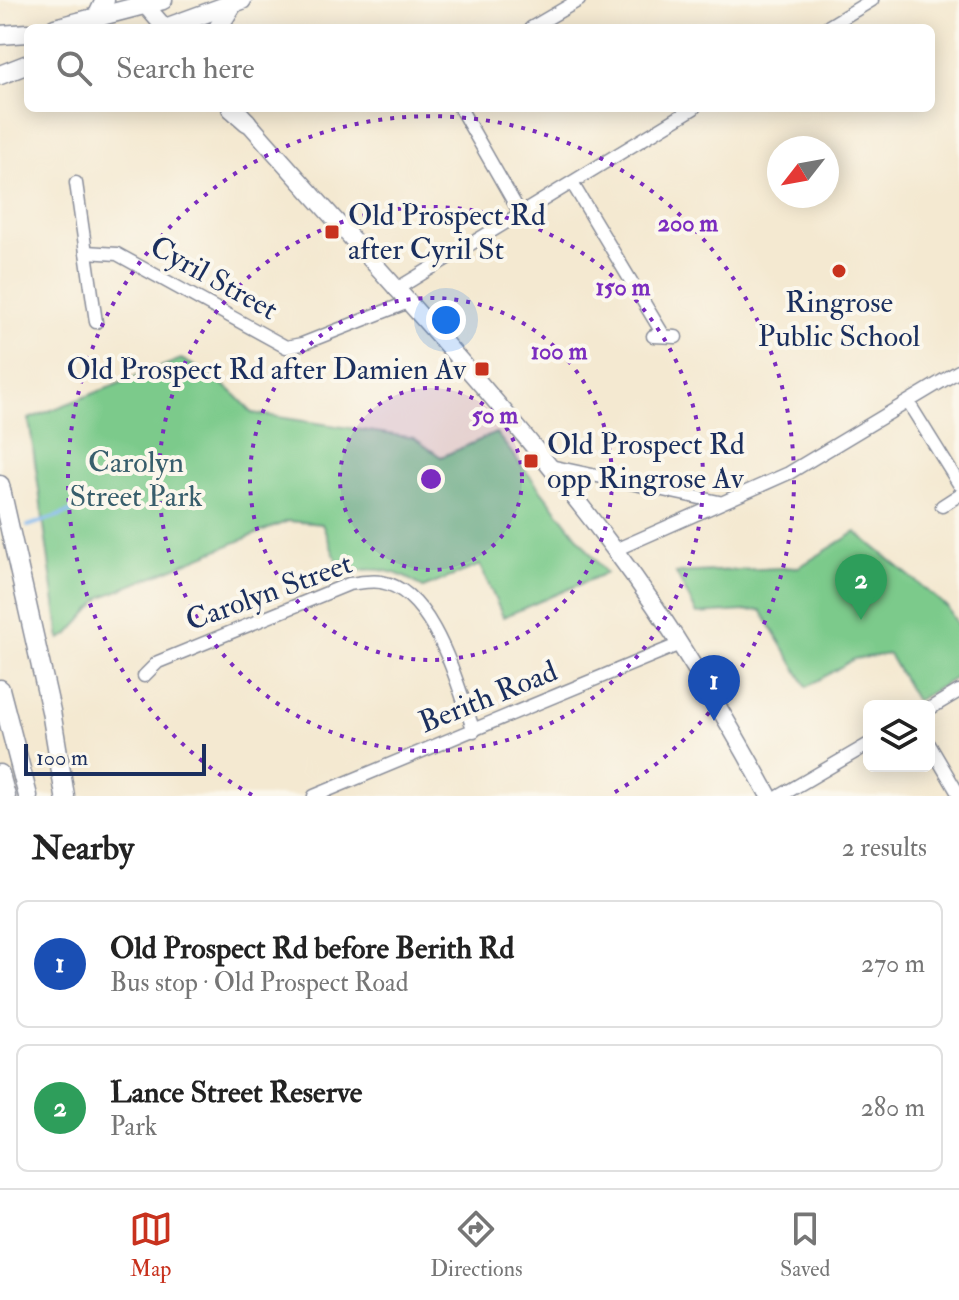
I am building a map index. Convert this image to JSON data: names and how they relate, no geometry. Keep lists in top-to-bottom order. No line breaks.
{"streets":{"street":["Cyril Street","Carolyn Street","Berith Road"]},"crossings":[["Carolyn Street","Berith Road"]],"parks":["Carolyn Street Park"],"places":{"transit":["Old Prospect Rd after Cyril St","Old Prospect Rd after Damien Av","Old Prospect Rd opp Ringrose Av"],"other":["Ringrose Public School"]},"scale_bar":"100 m","north":"bottom left","page":{"search":"Search here","pins":["2","1"],"scale":"100 m","heading":["Nearby","2 results"],"list":[{"mark":"1","name":"Old Prospect Rd before Berith Rd","note":"Bus stop · Old Prospect Road","value":"270 m"},{"mark":"2","name":"Lance Street Reserve","note":"Park","value":"280 m"}],"nav":["Map","Directions","Saved"]},"rings":["200 m","150 m","100 m","50 m"]}
